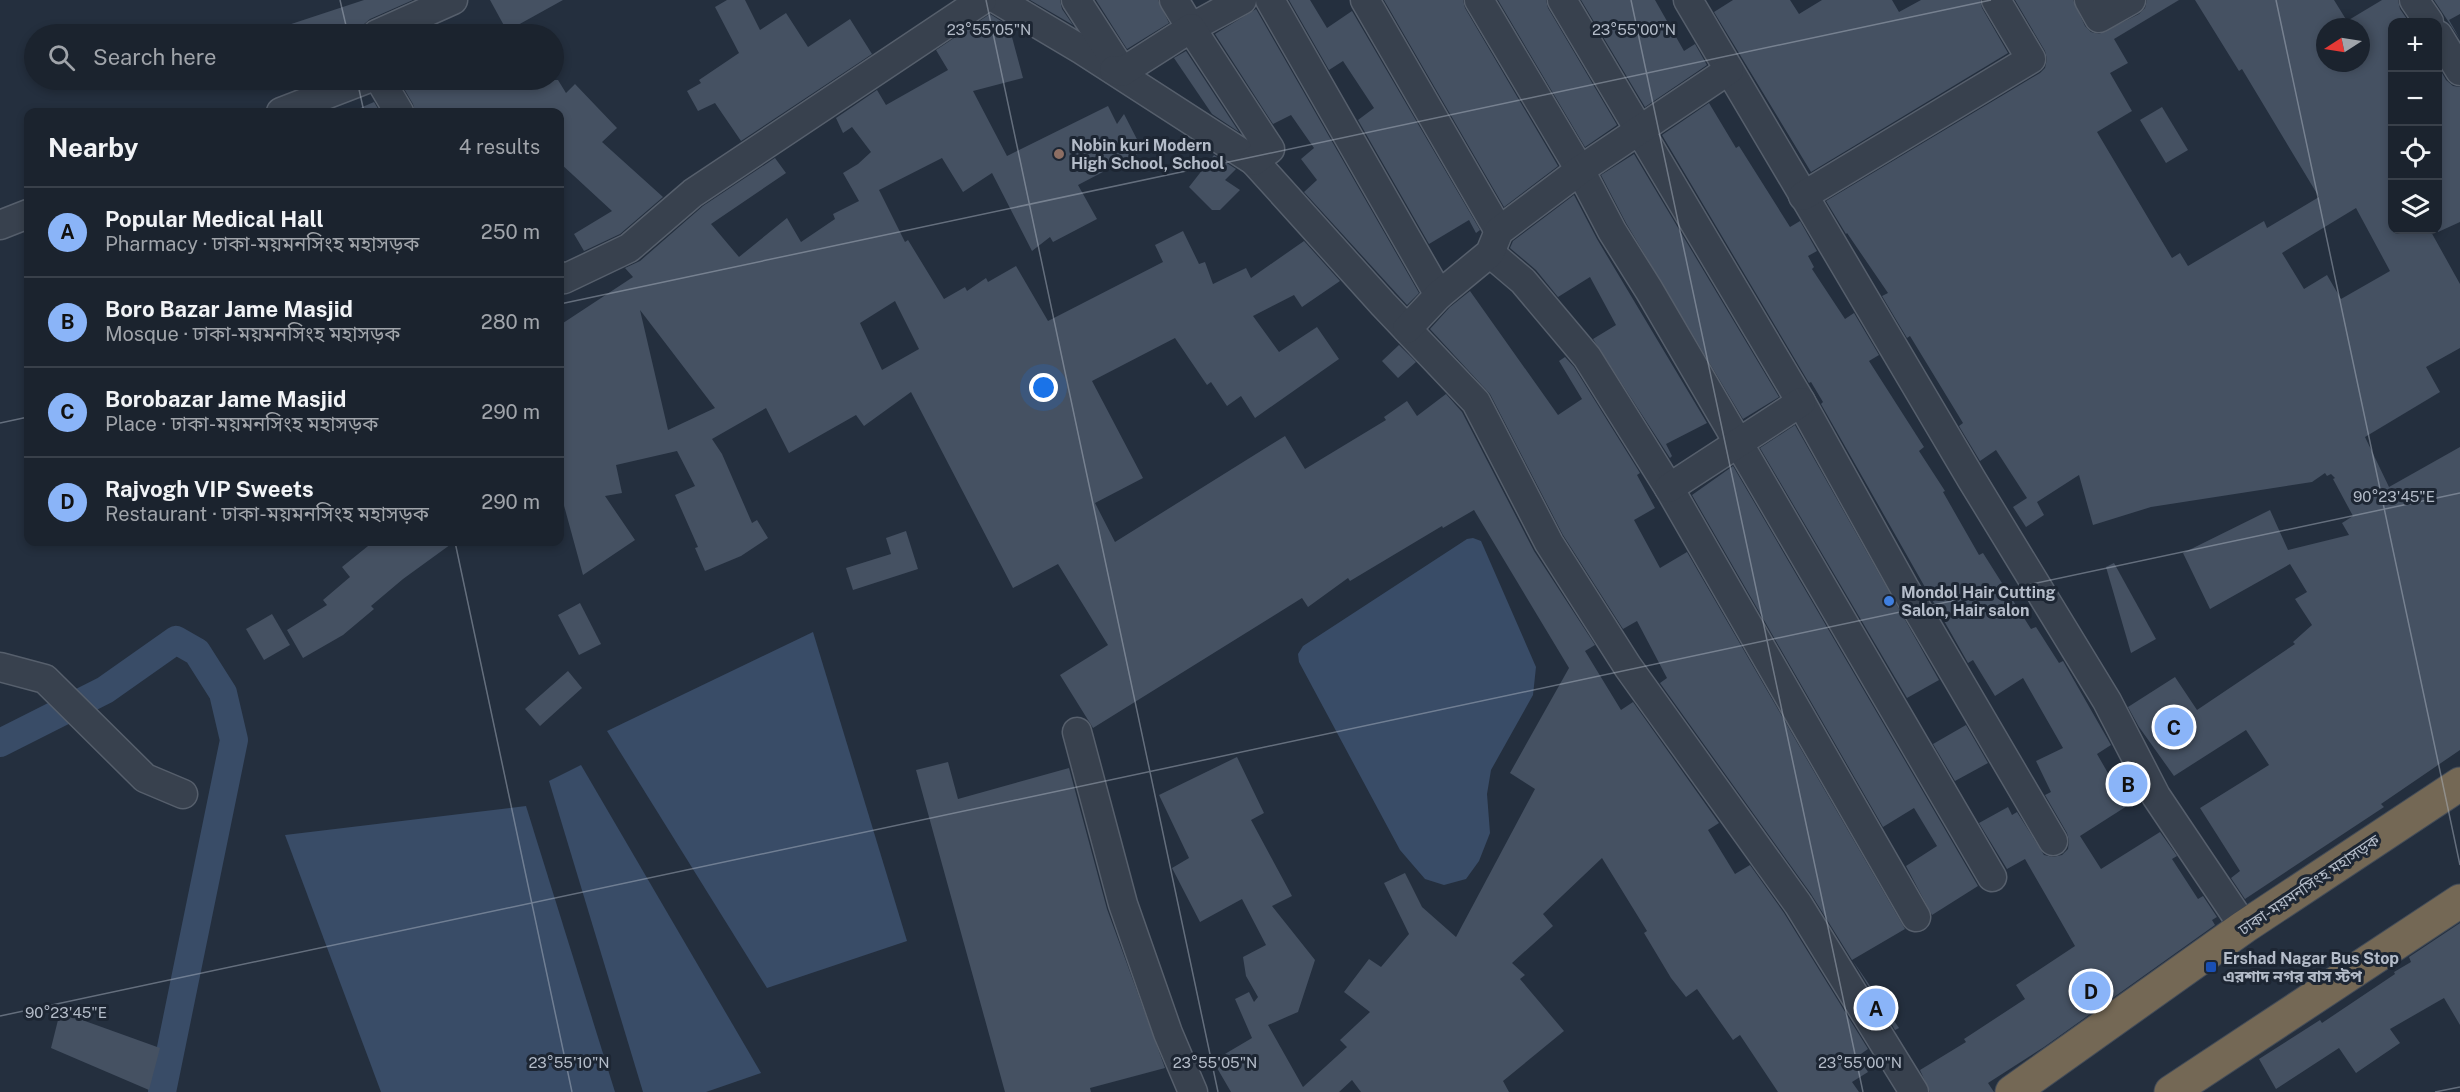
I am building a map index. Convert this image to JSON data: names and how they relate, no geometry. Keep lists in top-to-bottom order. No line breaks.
{"streets":{"highway":["ঢাকা-ময়মনসিংহ মহাসড়ক"]},"places":{"other":["Nobin kuri Modern High School, School","Mondol Hair Cutting Salon, Hair salon"],"transit":["Ershad Nagar Bus Stop এরশাদ নগর বাস স্টপ"]},"north":"left","page":{"map_buttons":["+","−"],"search":"Search here","heading":["Nearby","4 results"],"list":[{"mark":"A","name":"Popular Medical Hall","note":"Pharmacy · ঢাকা-ময়মনসিংহ মহাসড়ক","value":"250 m"},{"mark":"B","name":"Boro Bazar Jame Masjid","note":"Mosque · ঢাকা-ময়মনসিংহ মহাসড়ক","value":"280 m"},{"mark":"C","name":"Borobazar Jame Masjid","note":"Place · ঢাকা-ময়মনসিংহ মহাসড়ক","value":"290 m"},{"mark":"D","name":"Rajvogh VIP Sweets","note":"Restaurant · ঢাকা-ময়মনসিংহ মহাসড়ক","value":"290 m"}],"pins":["C","B","D","A"]},"coordinates":["23°55'05\"N","23°55'00\"N","90°23'45\"E","23°55'10\"N"]}
